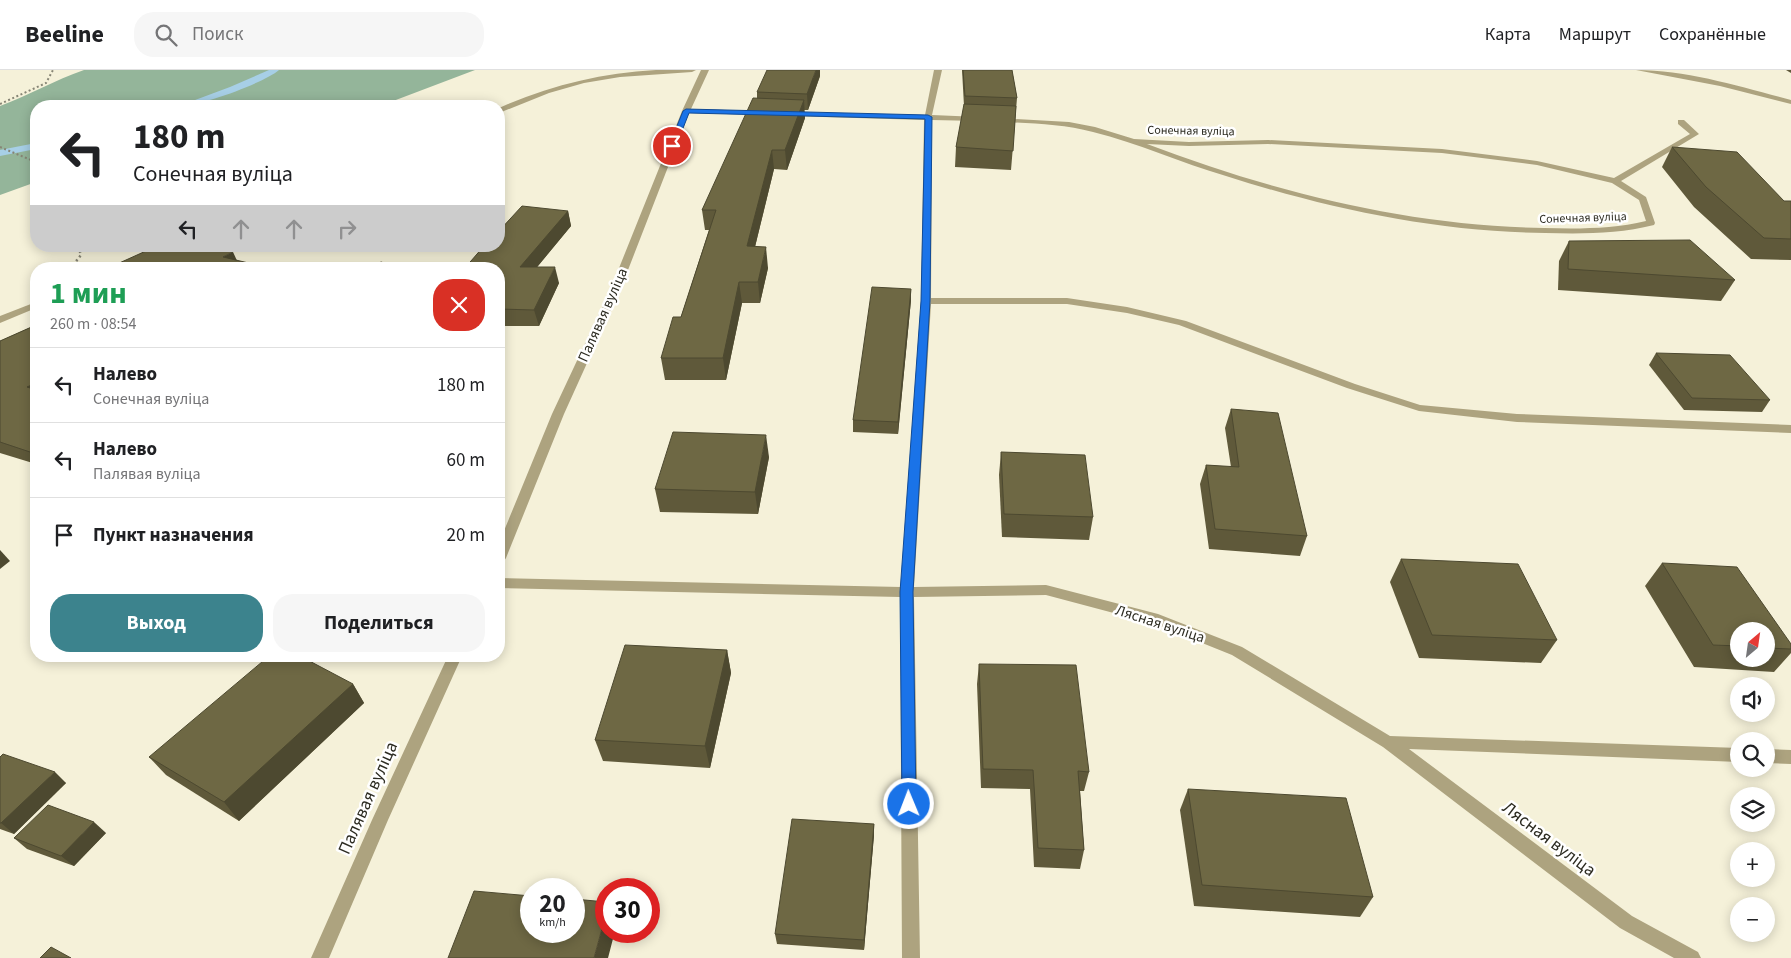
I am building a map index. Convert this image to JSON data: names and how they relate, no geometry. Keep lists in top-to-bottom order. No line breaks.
{"streets":{"street":["Сонечная вуліца","Палявая вуліца","Лясная вуліца"]},"north":"top right","page":{"header":"Beeline","search":"Поиск","nav":["Карта","Маршрут","Сохранённые"],"turn":["180 m","Сонечная вуліца"],"heading":["1 мин","260 m · 08:54"],"list":[{"name":"Налево","note":"Сонечная вуліца","value":"180 m"},{"name":"Налево","note":"Палявая вуліца","value":"60 m"},{"name":"Пункт назначения","value":"20 m"}],"buttons":["Выход","Поделиться"],"map_buttons":["+","−"],"speed":"20 km/h","limit":"30"}}
